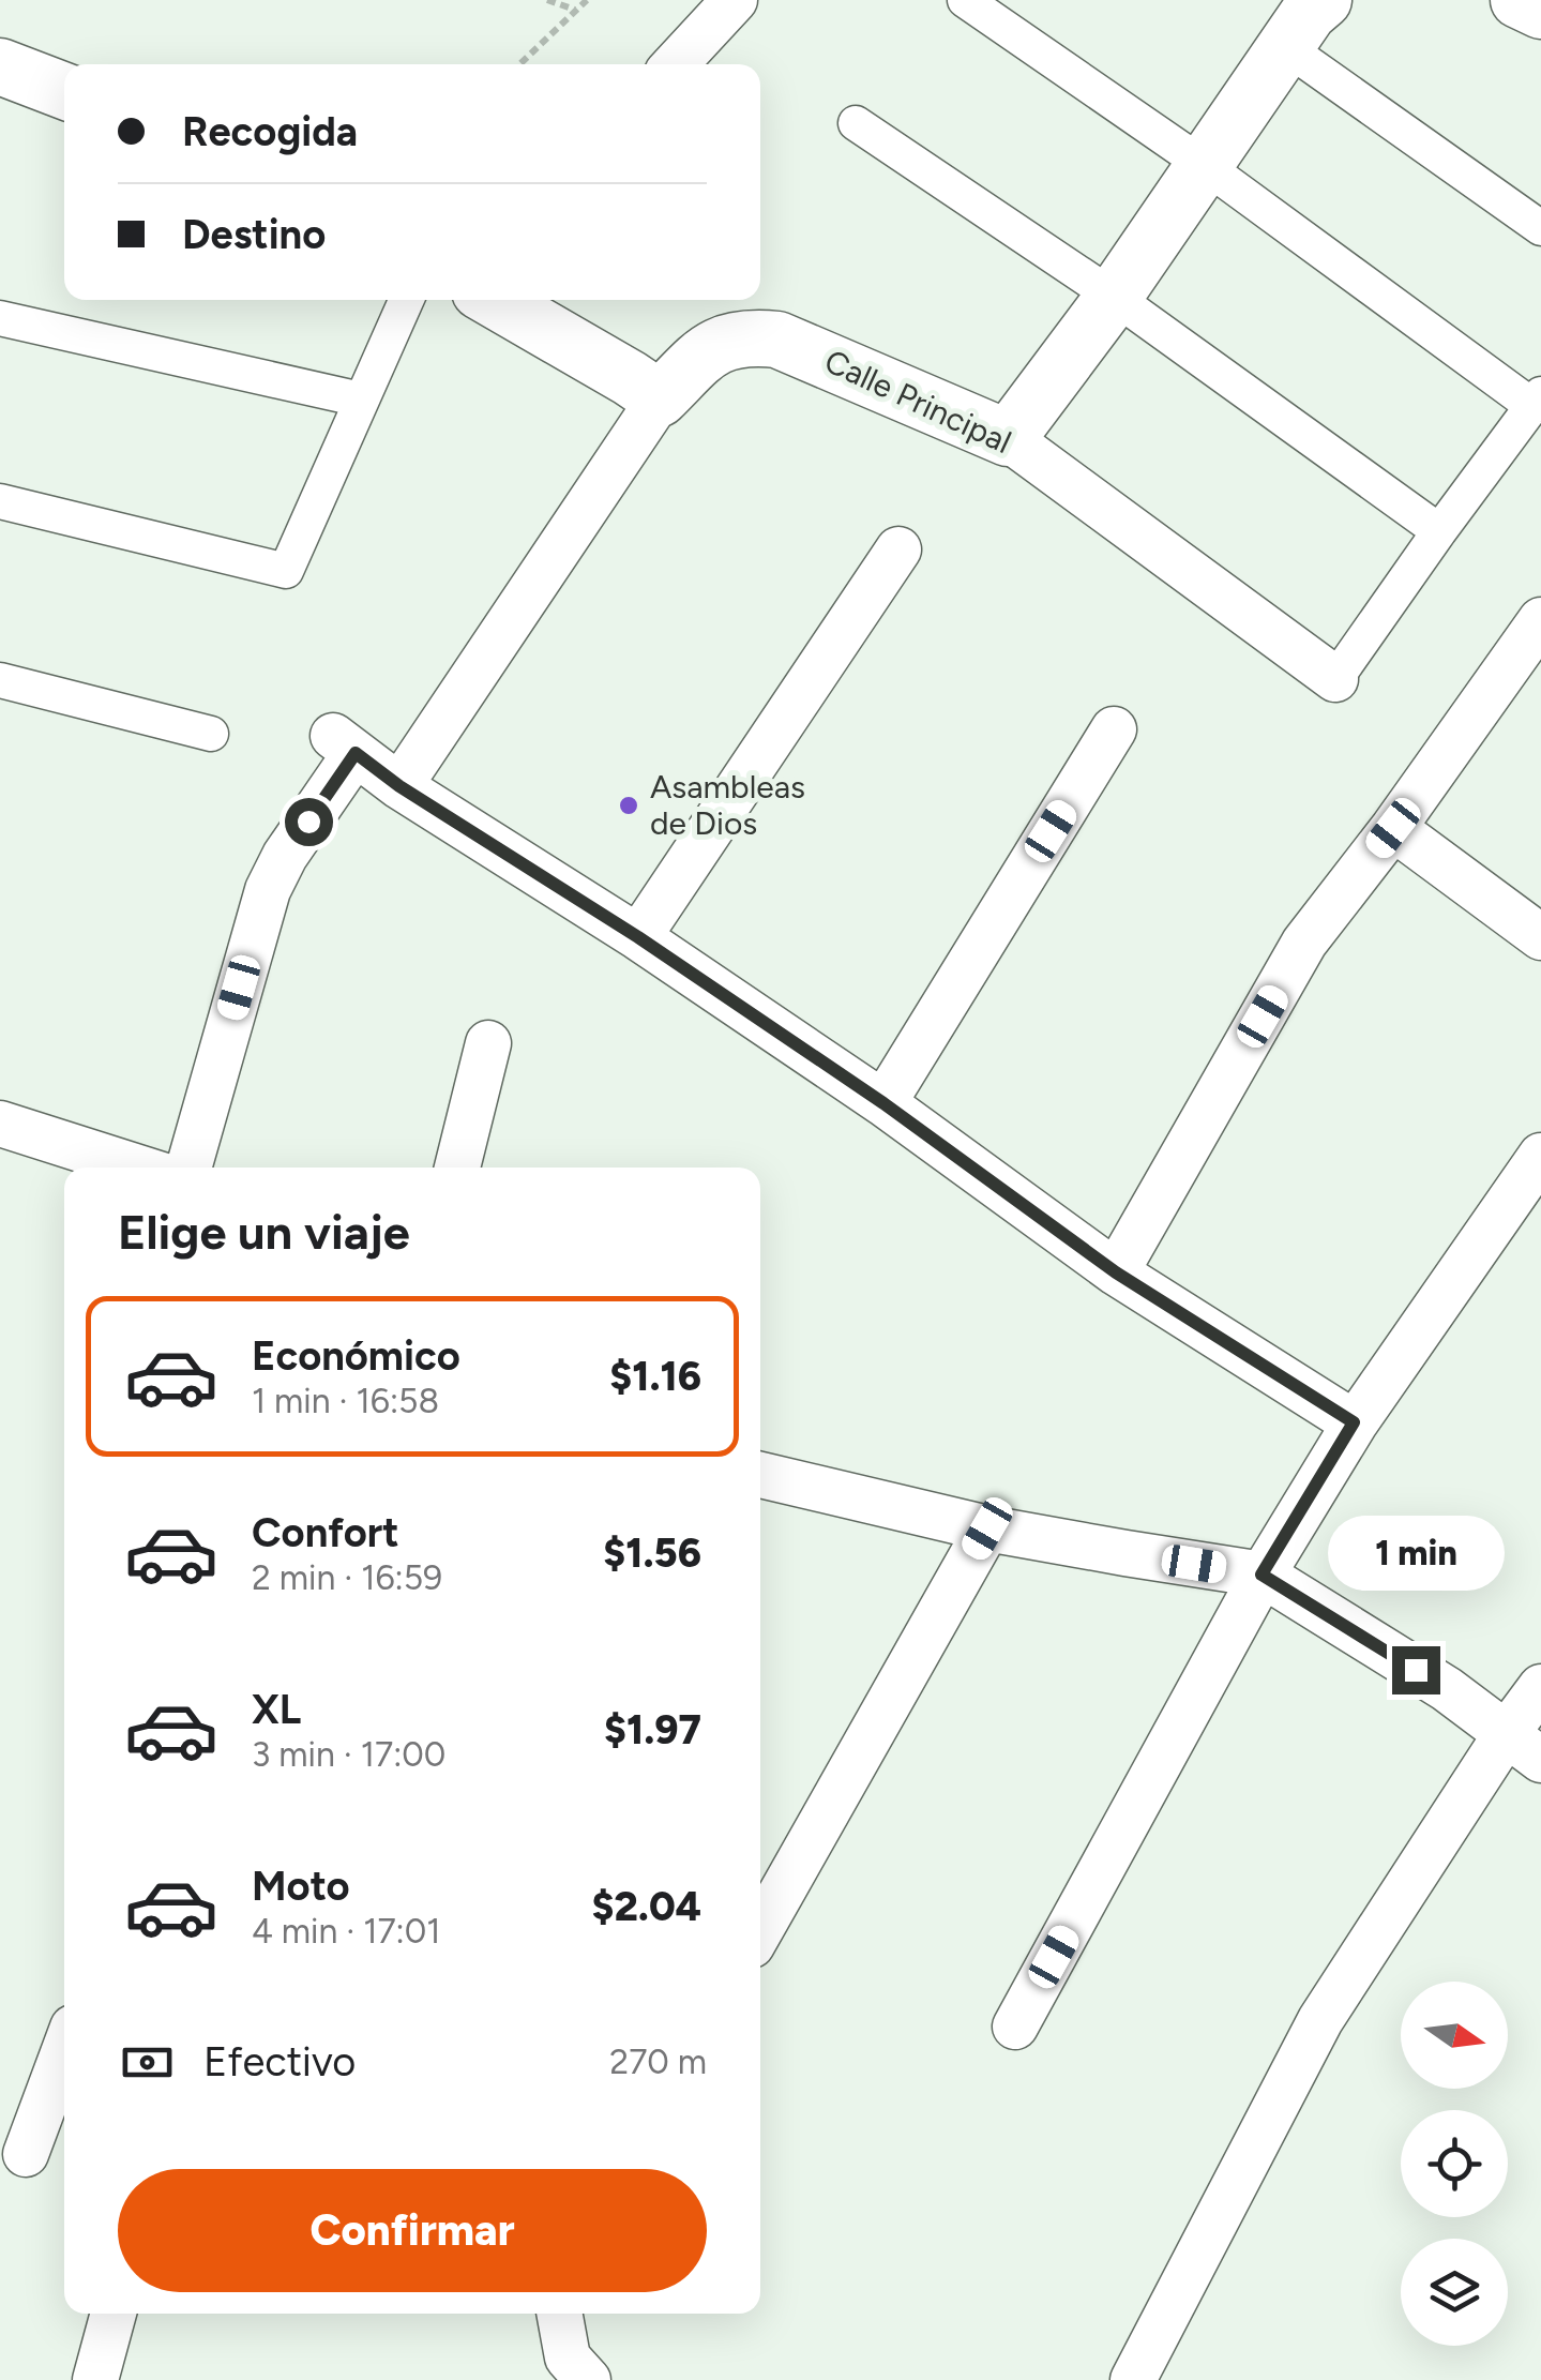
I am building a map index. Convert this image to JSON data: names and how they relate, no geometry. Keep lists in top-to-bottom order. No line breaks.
{"streets":{"street":["Calle Principal"]},"places":["Asambleas de Dios"],"north":"right","page":{"banner":["Recogida","Destino"],"heading":"Elige un viaje","list":[{"name":"Económico","note":"1 min · 16:58","value":"$1.16"},{"name":"Confort","note":"2 min · 16:59","value":"$1.56"},{"name":"XL","note":"3 min · 17:00","value":"$1.97"},{"name":"Moto","note":"4 min · 17:01","value":"$2.04"}],"bubble":"1 min","pay":["Efectivo","270 m"],"buttons":"Confirmar"}}
